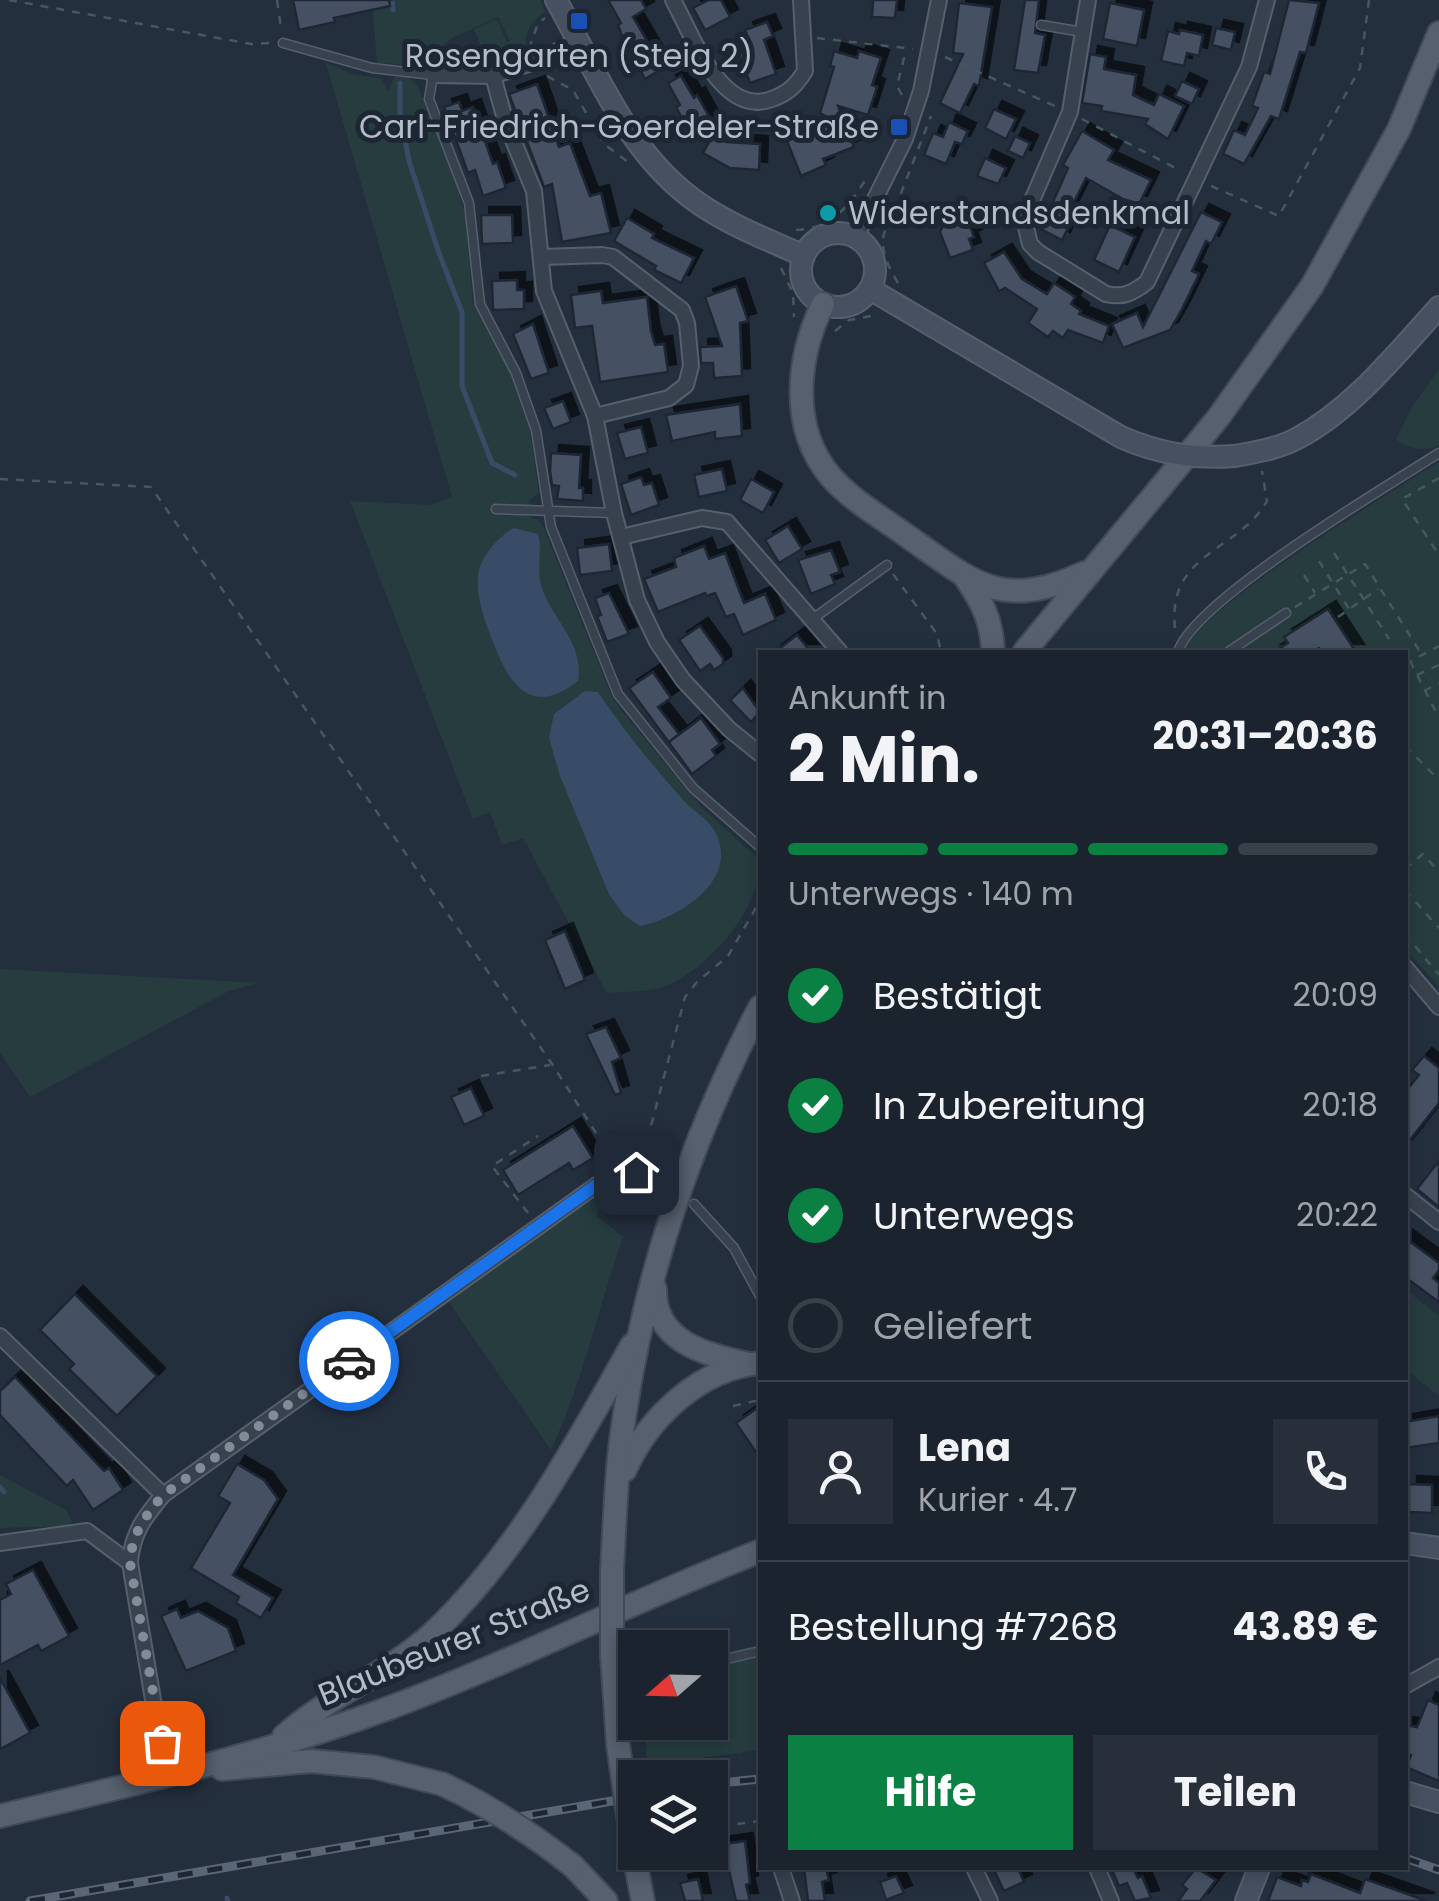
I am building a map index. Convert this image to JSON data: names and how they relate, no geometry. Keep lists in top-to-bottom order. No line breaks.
{"streets":{"main road":["Blaubeurer Straße"]},"places":{"transit":["Rosengarten (Steig 2)","Carl-Friedrich-Goerdeler-Straße"],"other":["Widerstandsdenkmal"]},"north":"left","page":{"heading":["2 Min.","Ankunft in","20:31–20:36"],"panel":["Lena","Kurier · 4.7","Bestellung #7268","43.89 €"],"bar":"Unterwegs · 140 m","list":[["Bestätigt","20:09"],["In Zubereitung","20:18"],["Unterwegs","20:22"],"Geliefert"],"buttons":["Hilfe","Teilen"]}}
